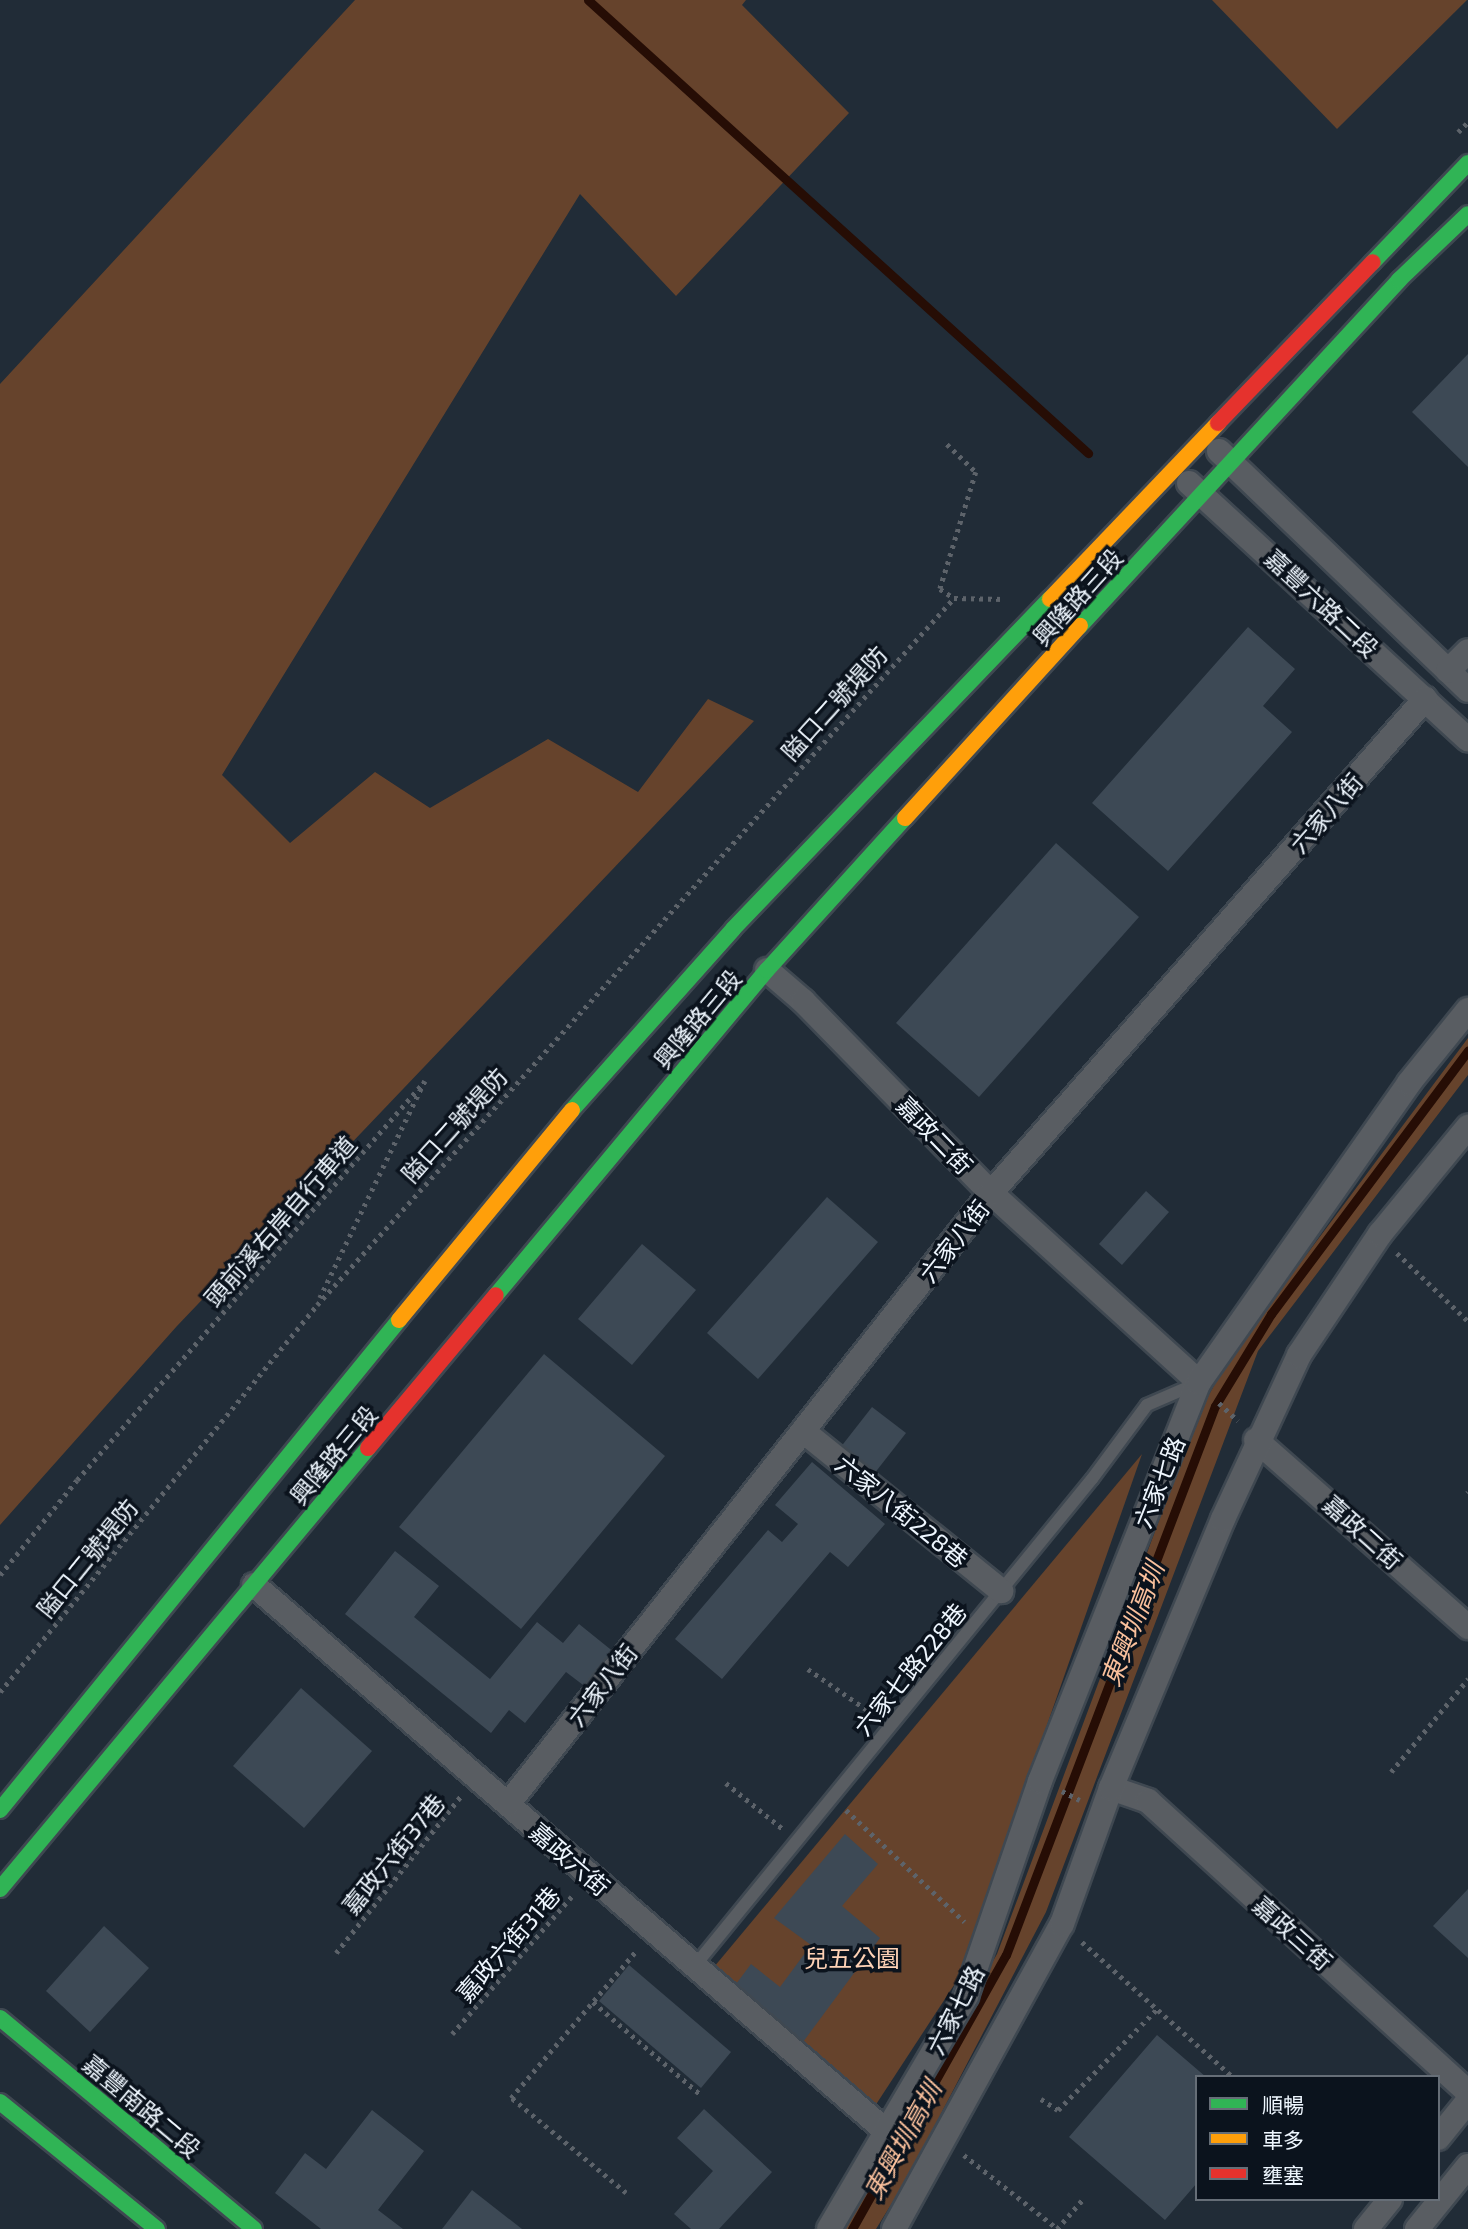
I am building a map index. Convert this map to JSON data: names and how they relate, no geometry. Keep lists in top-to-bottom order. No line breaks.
{"streets":{"street":["興隆路三段","嘉豐六路二段","六家八街","嘉政二街","六家七路","六家八街228巷","嘉政六街","嘉政三街","嘉豐南路二段"],"lane":["六家七路228巷"],"path":["隘口二號堤防","頭前溪右岸自行車道","嘉政六街37巷","嘉政六街31巷"]},"crossings":[["興隆路三段","嘉豐六路二段"],["興隆路三段","嘉政二街"],["興隆路三段","嘉政六街"],["嘉豐六路二段","六家八街"],["隘口二號堤防","頭前溪右岸自行車道"],["六家八街","嘉政二街"],["六家八街","六家八街228巷"],["六家八街","嘉政六街"],["嘉政二街","六家七路"],["嘉政二街","六家七路228巷"],["六家七路","六家七路228巷"],["六家七路","嘉政六街"],["六家八街228巷","六家七路228巷"],["六家七路228巷","嘉政六街"],["嘉政六街37巷","嘉政六街"],["嘉政六街","嘉政六街31巷"]],"water":["東興圳高圳"],"parks":["兒五公園"],"legend":["順暢","車多","壅塞"]}
